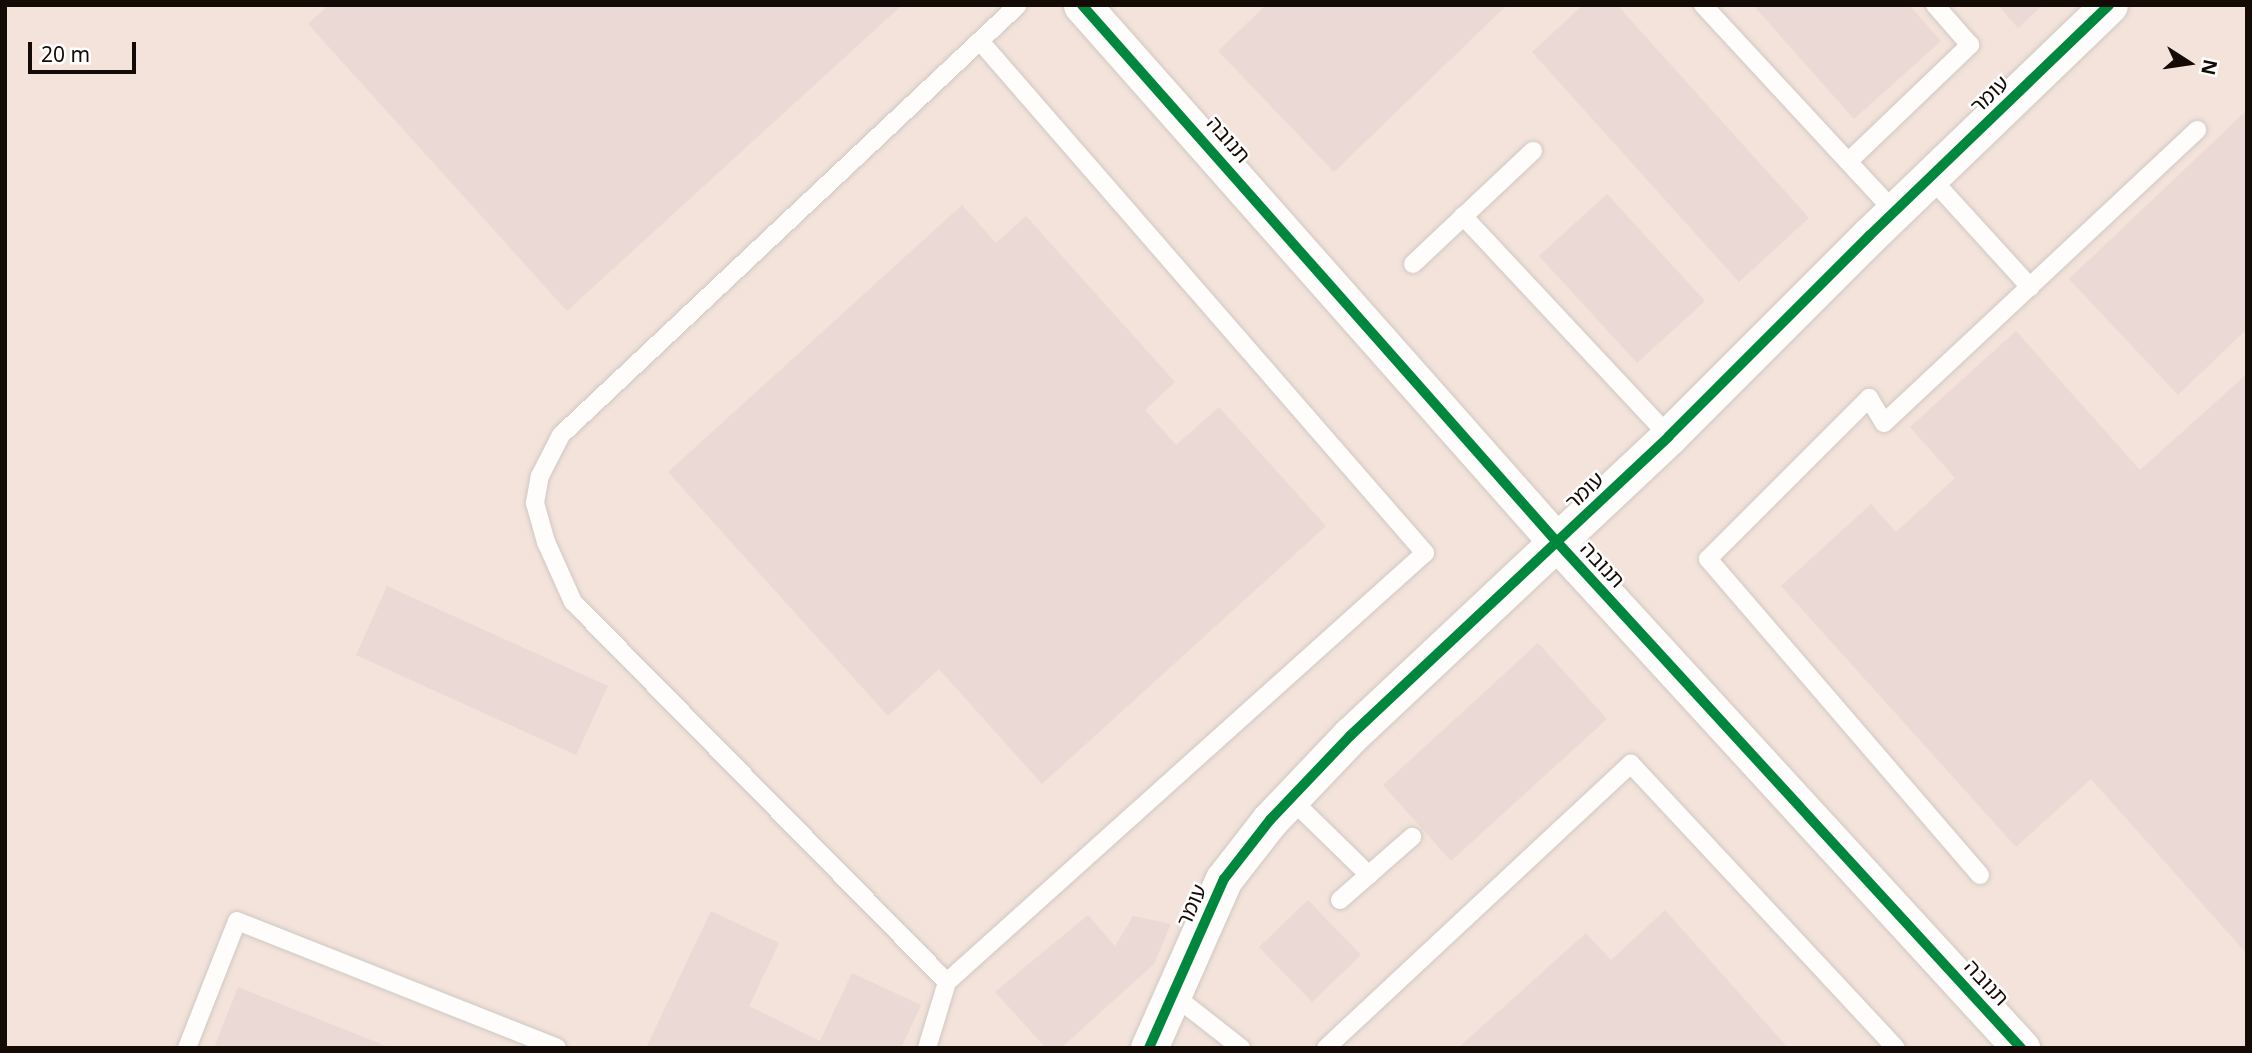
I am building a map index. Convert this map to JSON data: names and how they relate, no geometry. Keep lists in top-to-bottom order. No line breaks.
{"streets":{"street":["עומר","תנובה"]},"crossings":[["עומר","תנובה"]],"scale_bar":"20 m","north":"right"}
